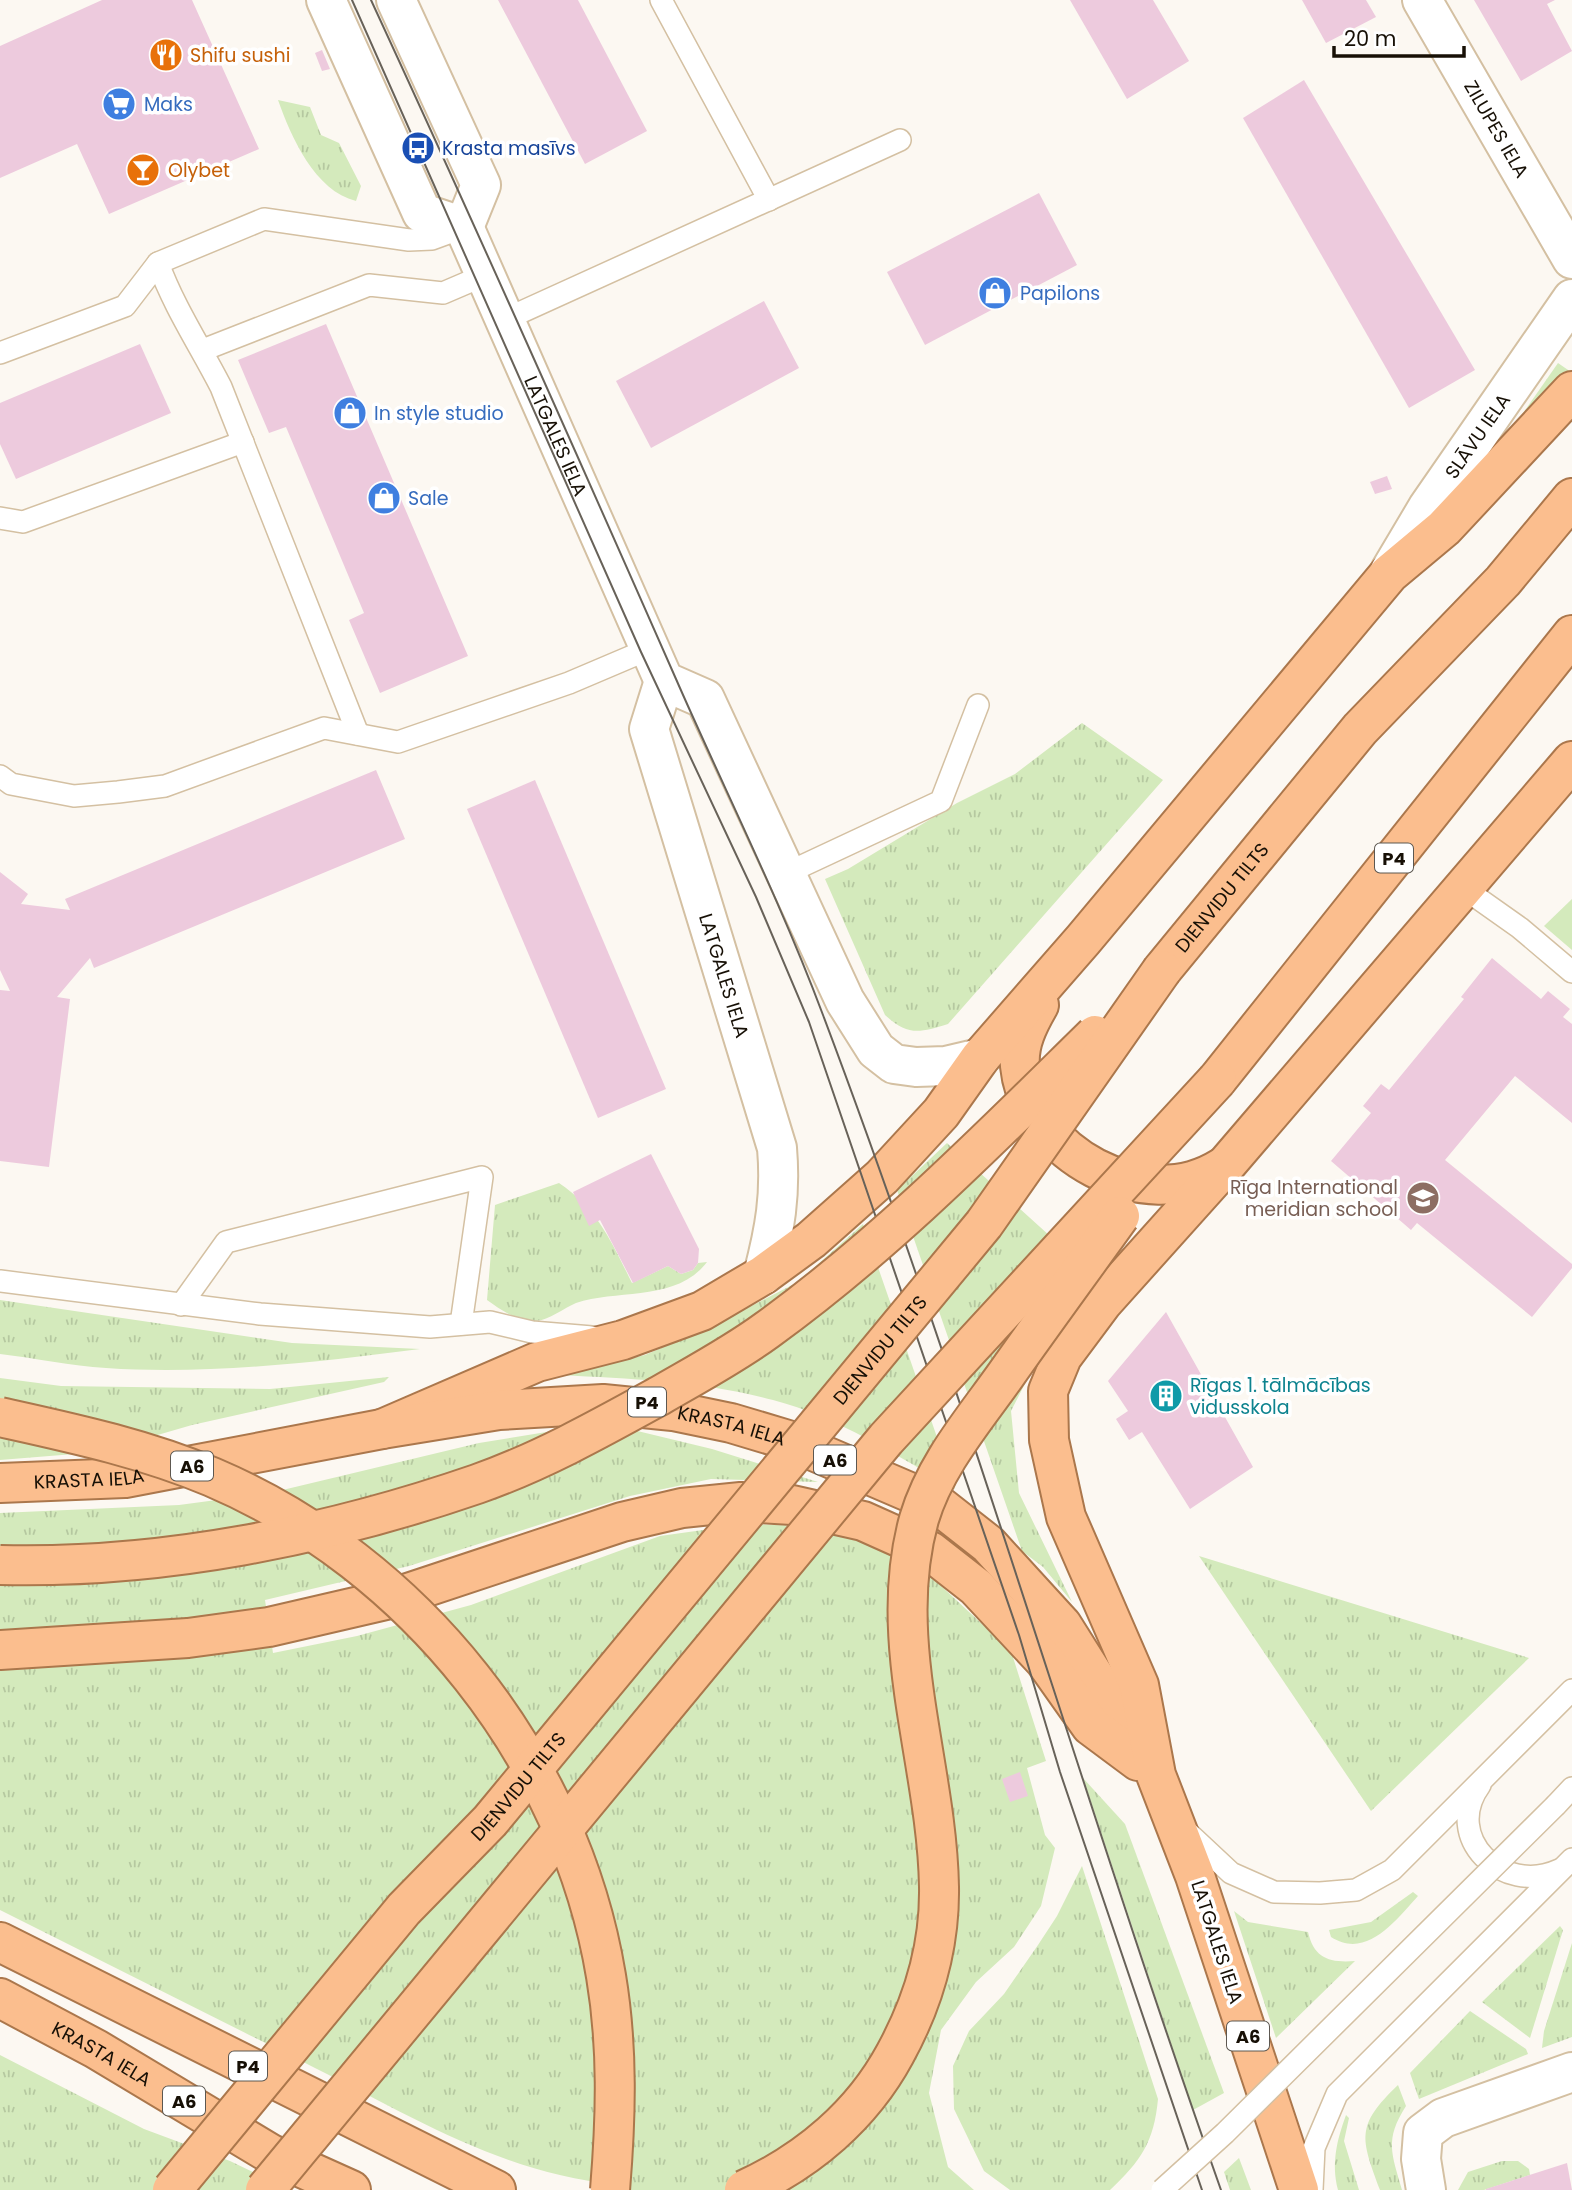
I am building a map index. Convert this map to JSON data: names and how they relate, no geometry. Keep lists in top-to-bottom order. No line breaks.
{"streets":{"highway":["LATGALES IELA","P4","DIENVIDU TILTS","KRASTA IELA","A6"],"street":["ZILUPES IELA","SLĀVU IELA"]},"crossings":[["LATGALES IELA","KRASTA IELA"],["P4","DIENVIDU TILTS"]],"places":{"restaurant":["Shifu sushi"],"supermarket":["Maks"],"bus stop":["Krasta masīvs"],"bar":["Olybet"],"shop":["Papilons","In style studio","Sale"],"school or university":["Rīga International meridian school"],"building":["Rīgas 1. tālmācības vidusskola"]},"scale_bar":"20 m"}
